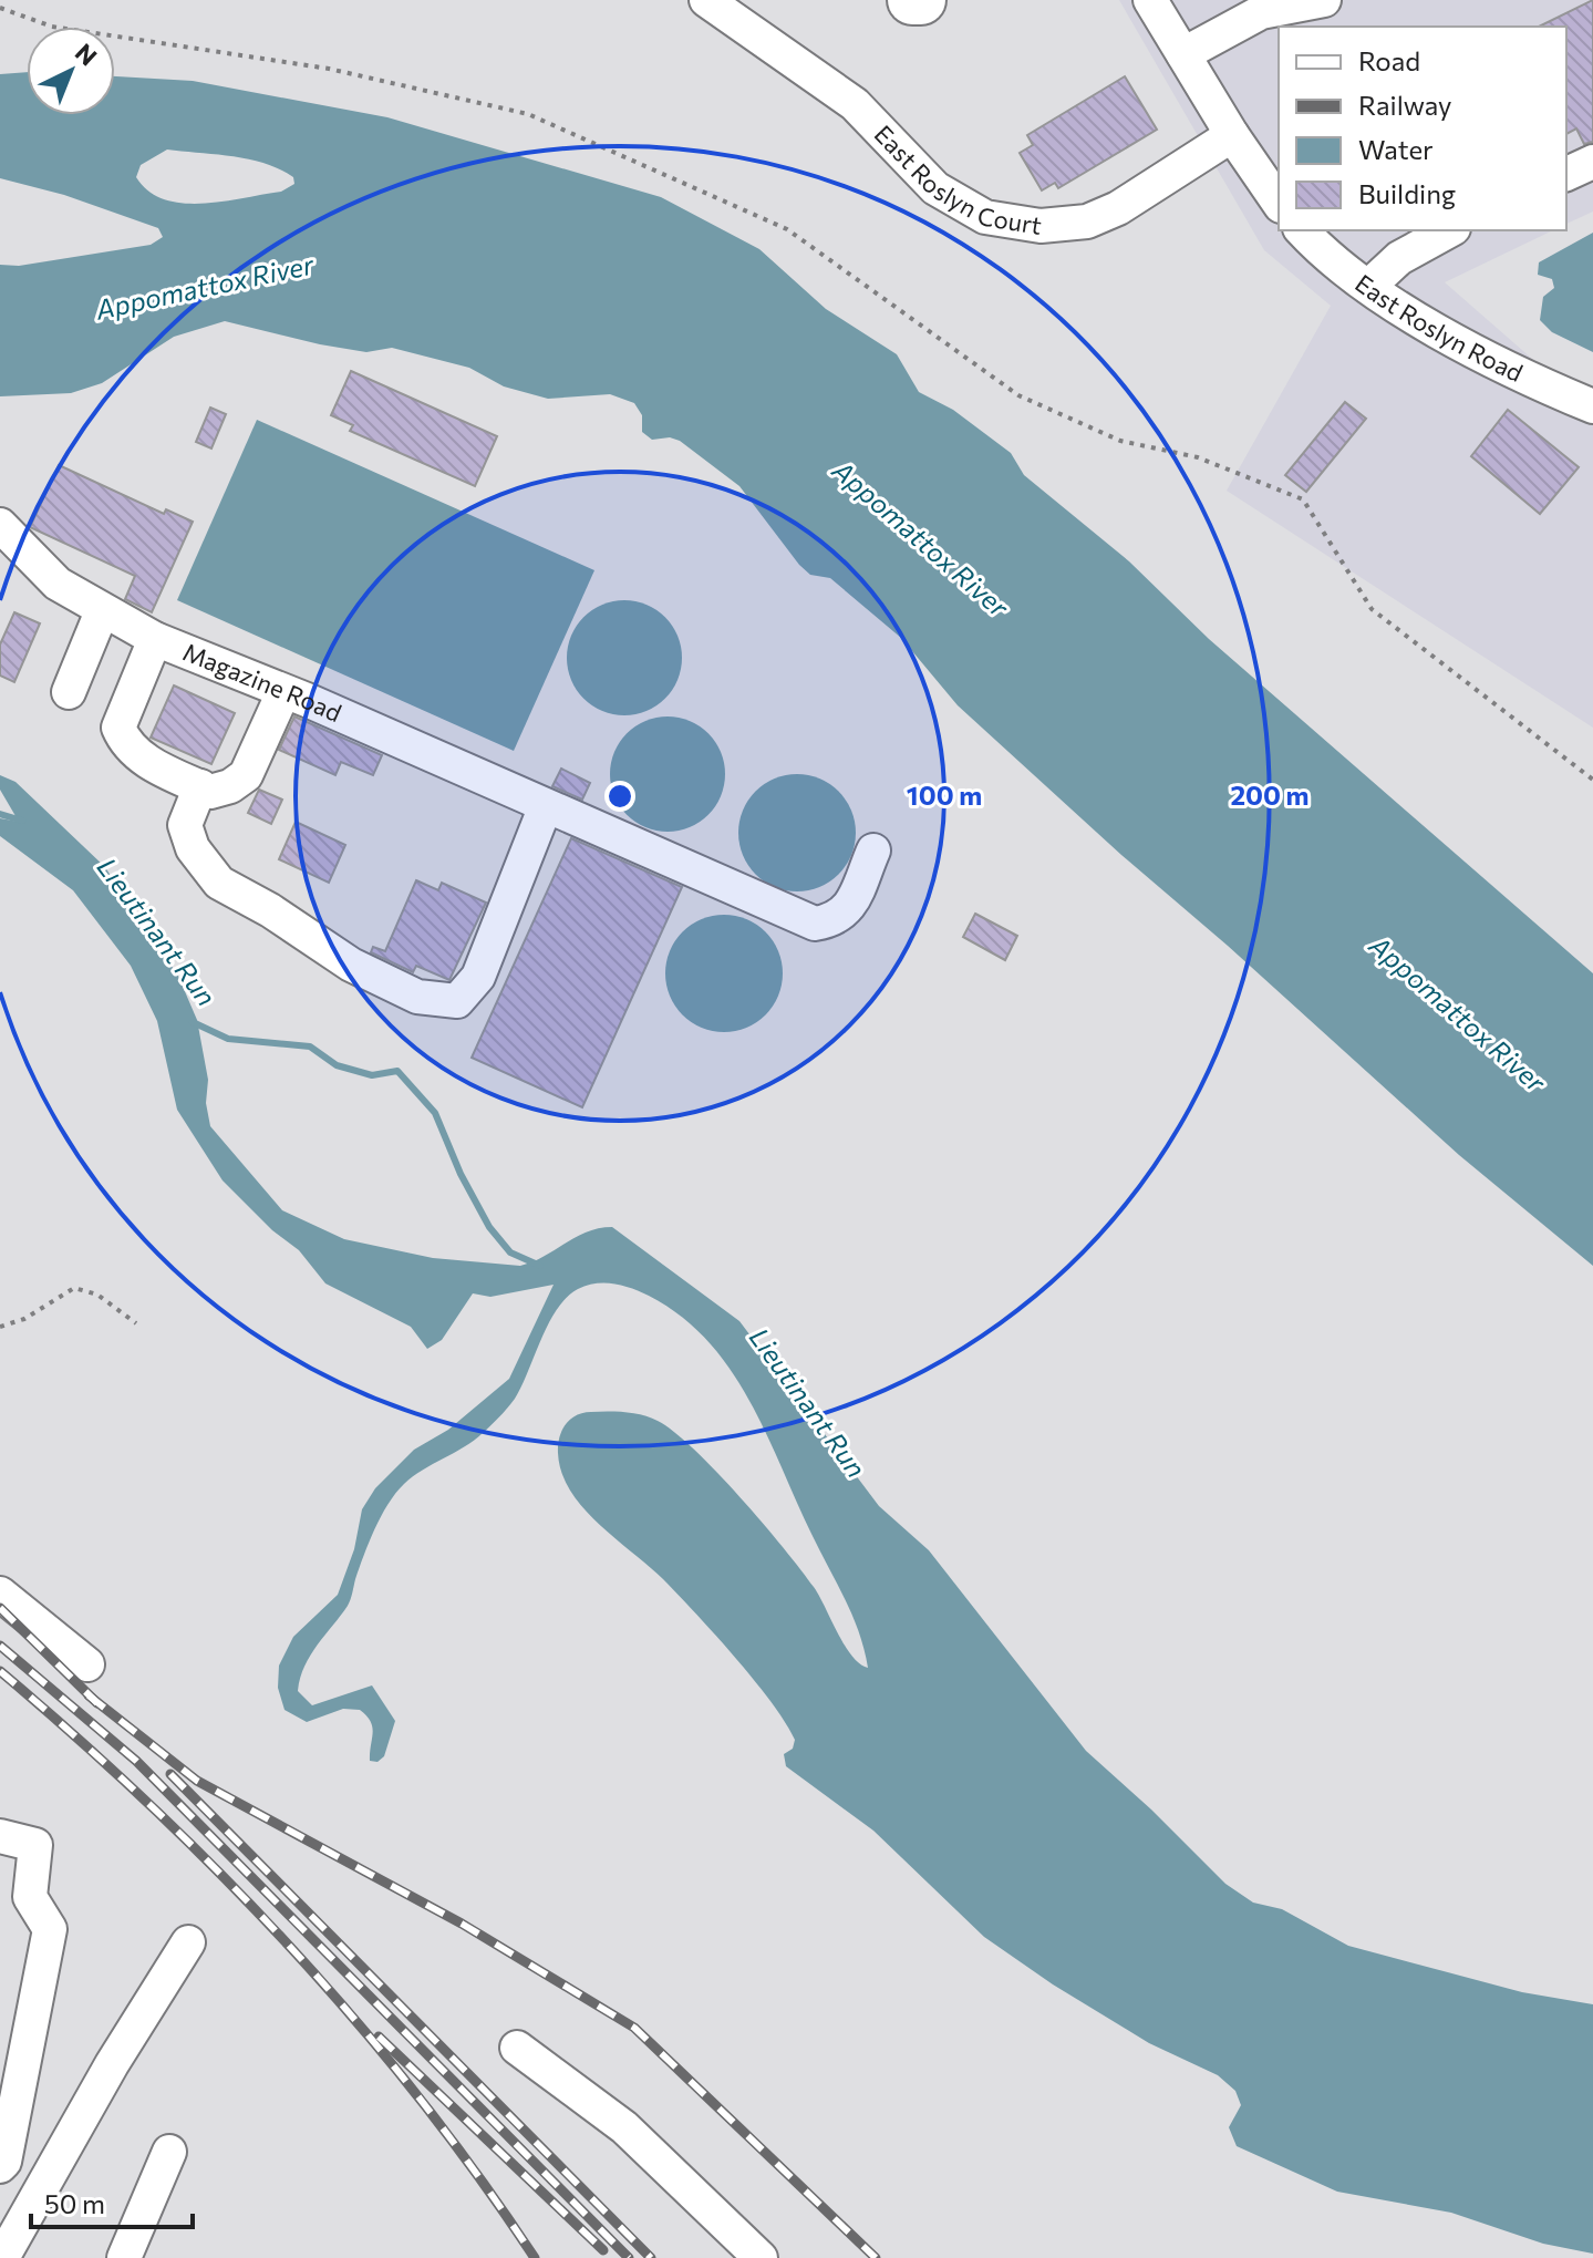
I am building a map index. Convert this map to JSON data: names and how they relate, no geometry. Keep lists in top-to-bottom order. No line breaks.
{"streets":{"street":["East Roslyn Court","East Roslyn Road","Magazine Road"]},"water":["Appomattox River","Lieutinant Run"],"legend":["Road","Railway","Water","Building"],"scale_bar":"50 m","north":"top right","rings":["100 m","200 m"]}
